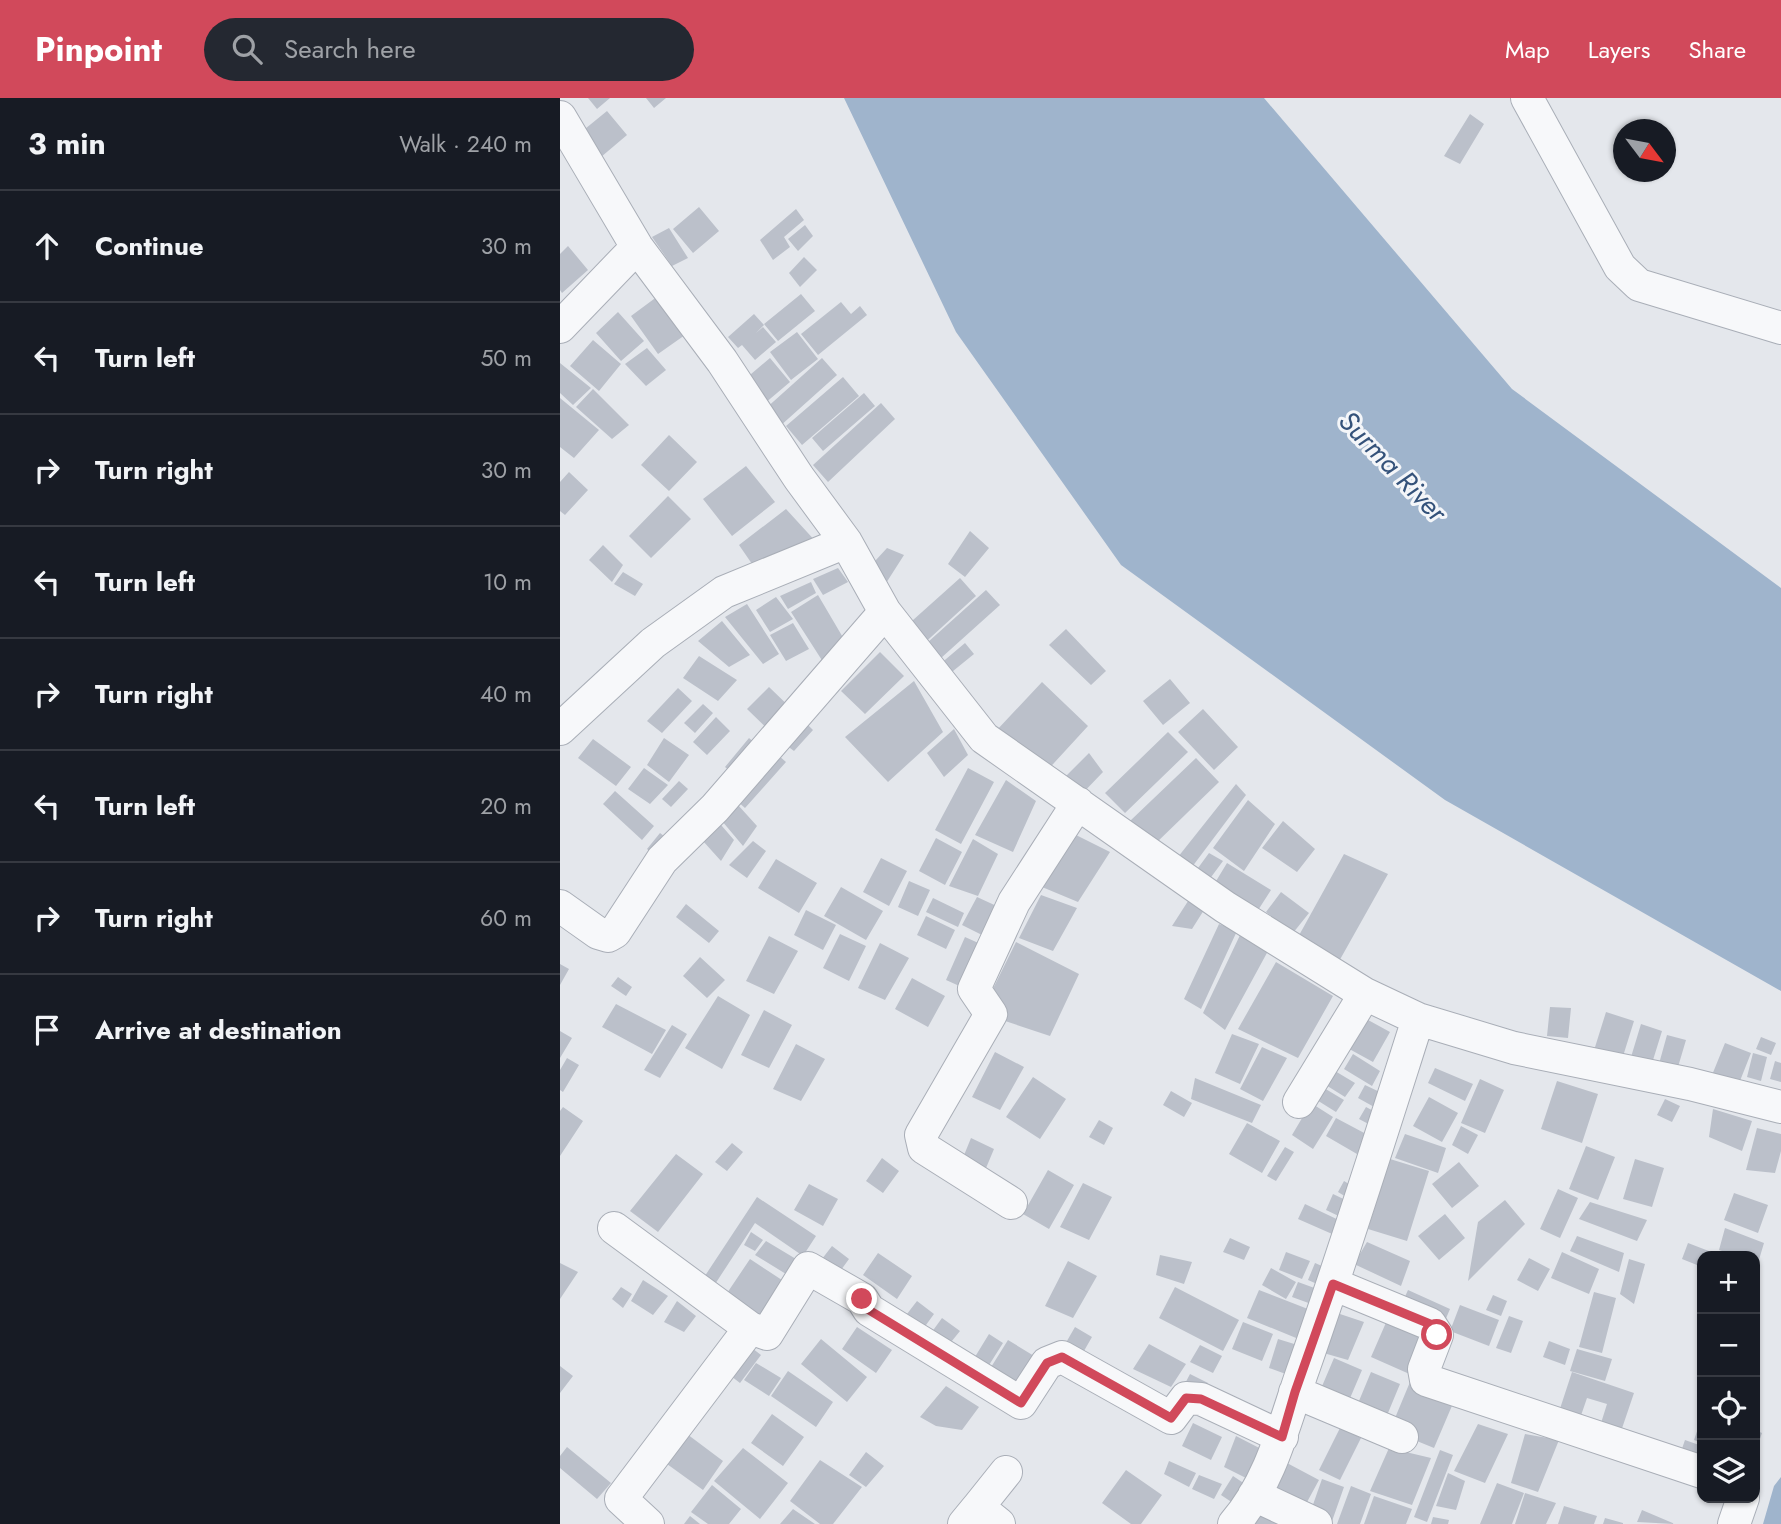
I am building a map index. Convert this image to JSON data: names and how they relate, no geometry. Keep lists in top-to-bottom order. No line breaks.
{"water":["Surma River"],"north":"bottom right","page":{"header":"Pinpoint","search":"Search here","nav":["Map","Layers","Share"],"heading":["3 min","Walk · 240 m"],"list":[["Continue","30 m"],["Turn left","50 m"],["Turn right","30 m"],["Turn left","10 m"],["Turn right","40 m"],["Turn left","20 m"],["Turn right","60 m"],"Arrive at destination"],"map_buttons":["+","−"]}}
